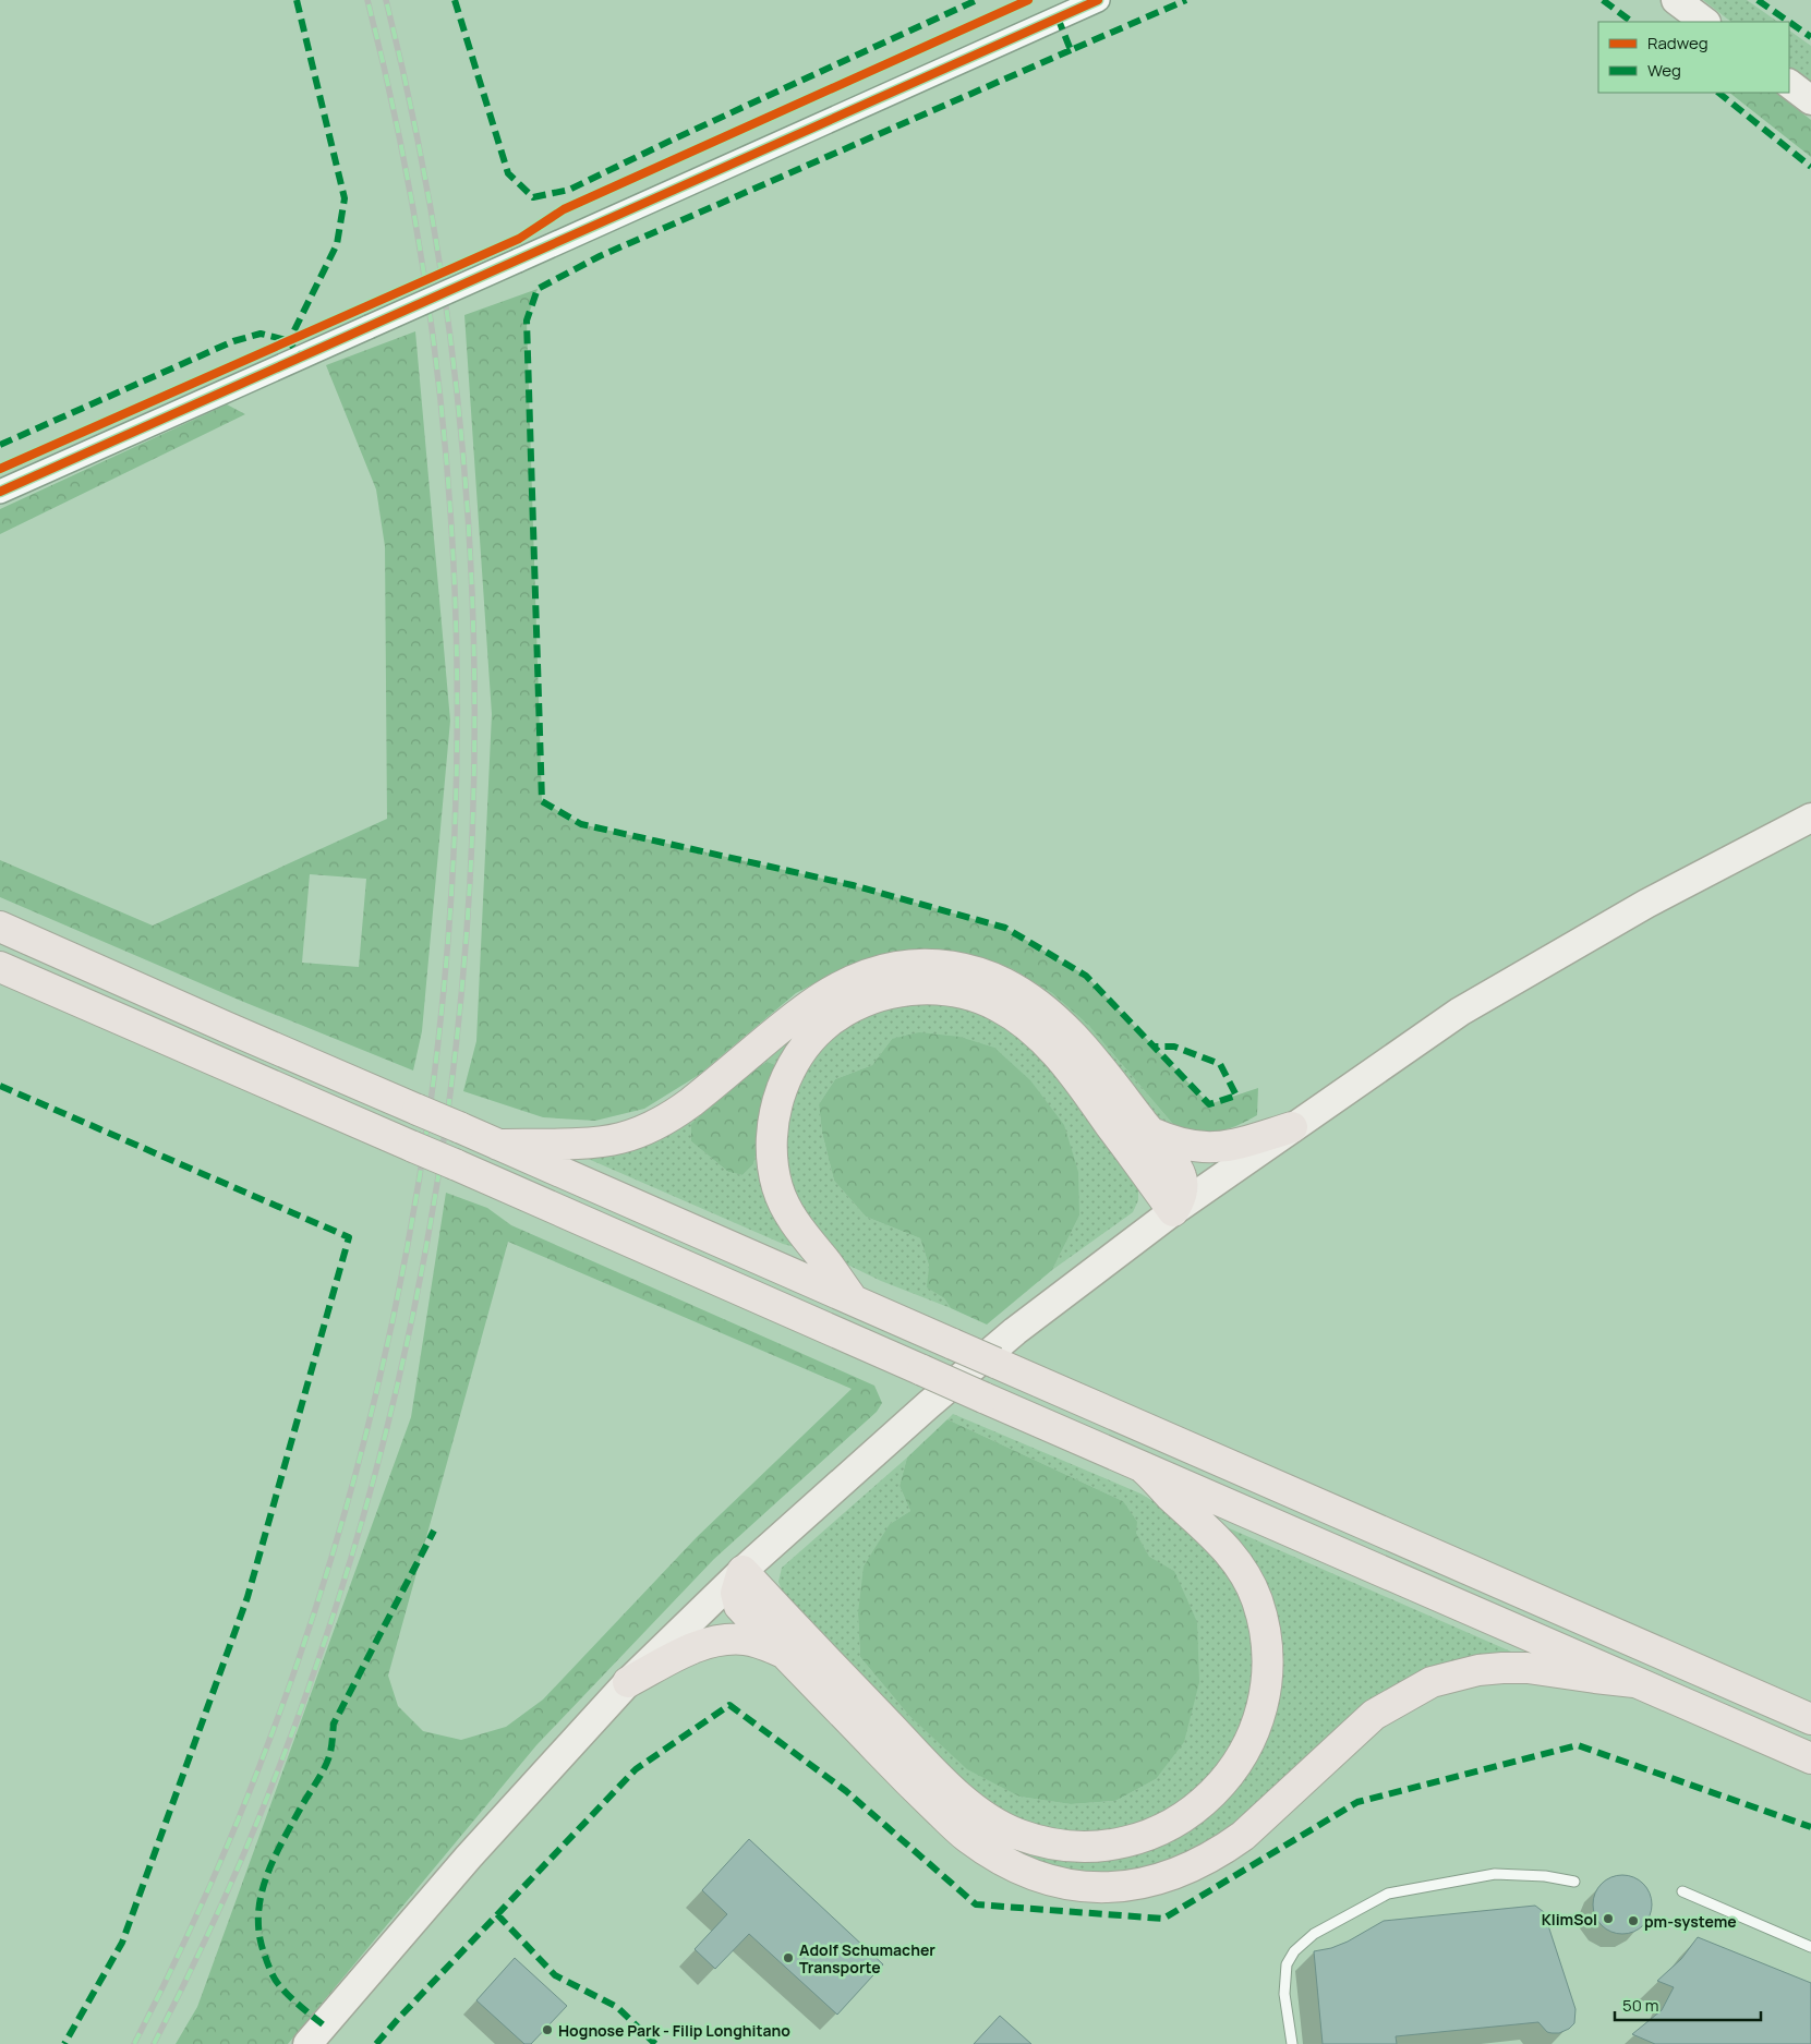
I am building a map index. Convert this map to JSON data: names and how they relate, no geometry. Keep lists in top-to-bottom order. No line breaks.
{"places":["KlimSol","pm-systeme","Adolf Schumacher Transporte","Hognose Park - Filip Longhitano"],"legend":["Radweg","Weg"],"scale_bar":"50 m"}
